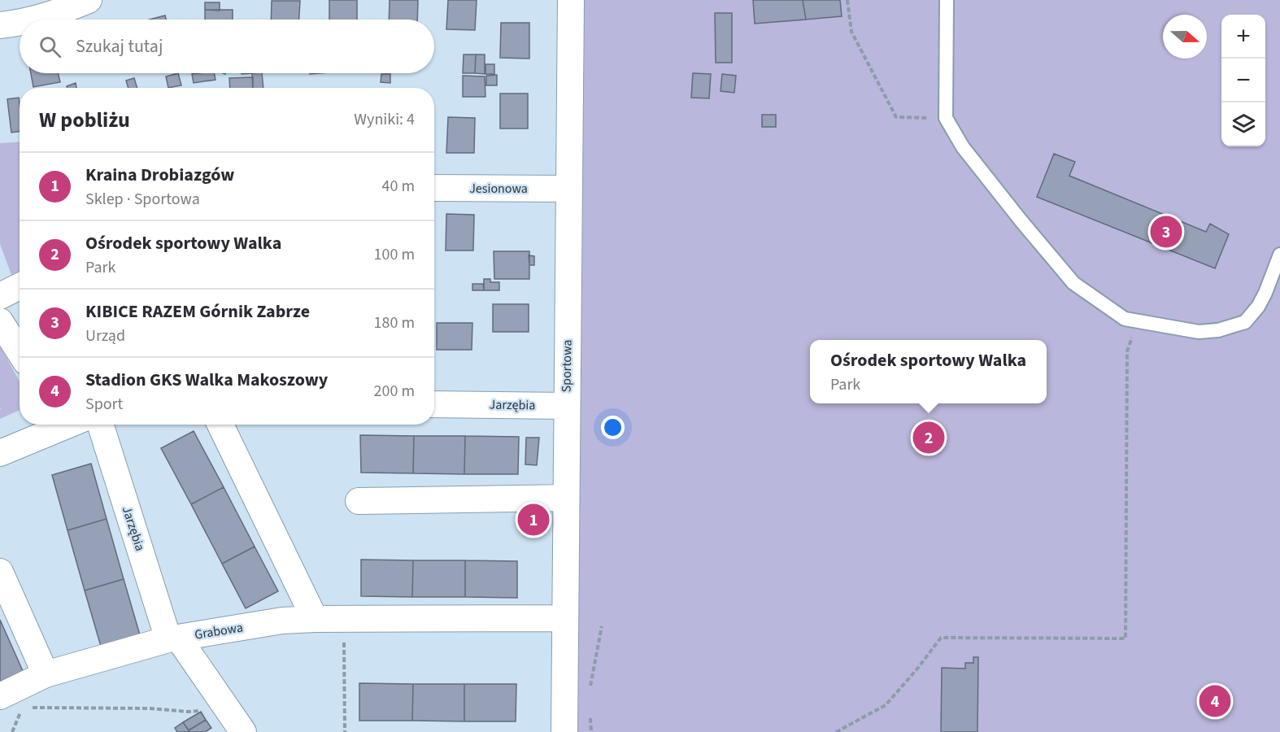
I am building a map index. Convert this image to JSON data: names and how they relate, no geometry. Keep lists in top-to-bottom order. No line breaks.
{"streets":{"street":["Jesionowa","Sportowa","Jarzębia","Grabowa"]},"crossings":[["Jesionowa","Sportowa"],["Sportowa","Jarzębia"],["Sportowa","Grabowa"],["Jarzębia","Grabowa"]],"north":"right","page":{"map_buttons":["+","−"],"search":"Szukaj tutaj","heading":["W pobliżu","Wyniki: 4"],"list":[{"mark":"1","name":"Kraina Drobiazgów","note":"Sklep · Sportowa","value":"40 m"},{"mark":"2","name":"Ośrodek sportowy Walka","note":"Park","value":"100 m"},{"mark":"3","name":"KIBICE RAZEM Górnik Zabrze","note":"Urząd","value":"180 m"},{"mark":"4","name":"Stadion GKS Walka Makoszowy","note":"Sport","value":"200 m"}],"pins":["3","2","1","4"],"popup":["Ośrodek sportowy Walka","Park"]}}
